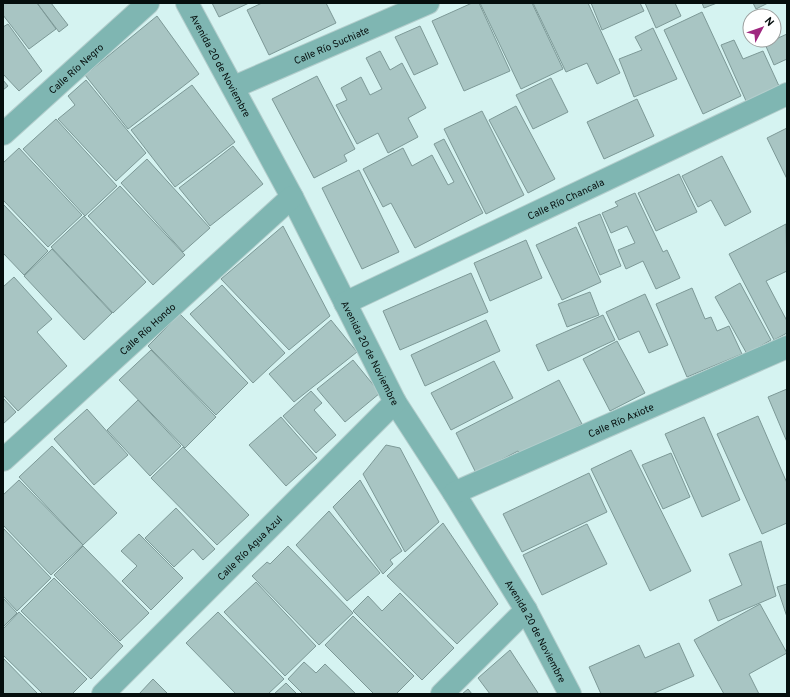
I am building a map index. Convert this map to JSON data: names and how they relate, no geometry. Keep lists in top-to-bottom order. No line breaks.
{"streets":{"street":["Calle Río Suchiate","Avenida 20 de Noviembre","Calle Río Negro","Calle Río Chancala","Calle Río Hondo","Calle Río Axiote","Calle Río Agua Azul"]},"crossings":[["Calle Río Suchiate","Avenida 20 de Noviembre"],["Avenida 20 de Noviembre","Calle Río Chancala"],["Avenida 20 de Noviembre","Calle Río Hondo"],["Avenida 20 de Noviembre","Calle Río Axiote"],["Avenida 20 de Noviembre","Calle Río Agua Azul"]],"north":"top right"}
